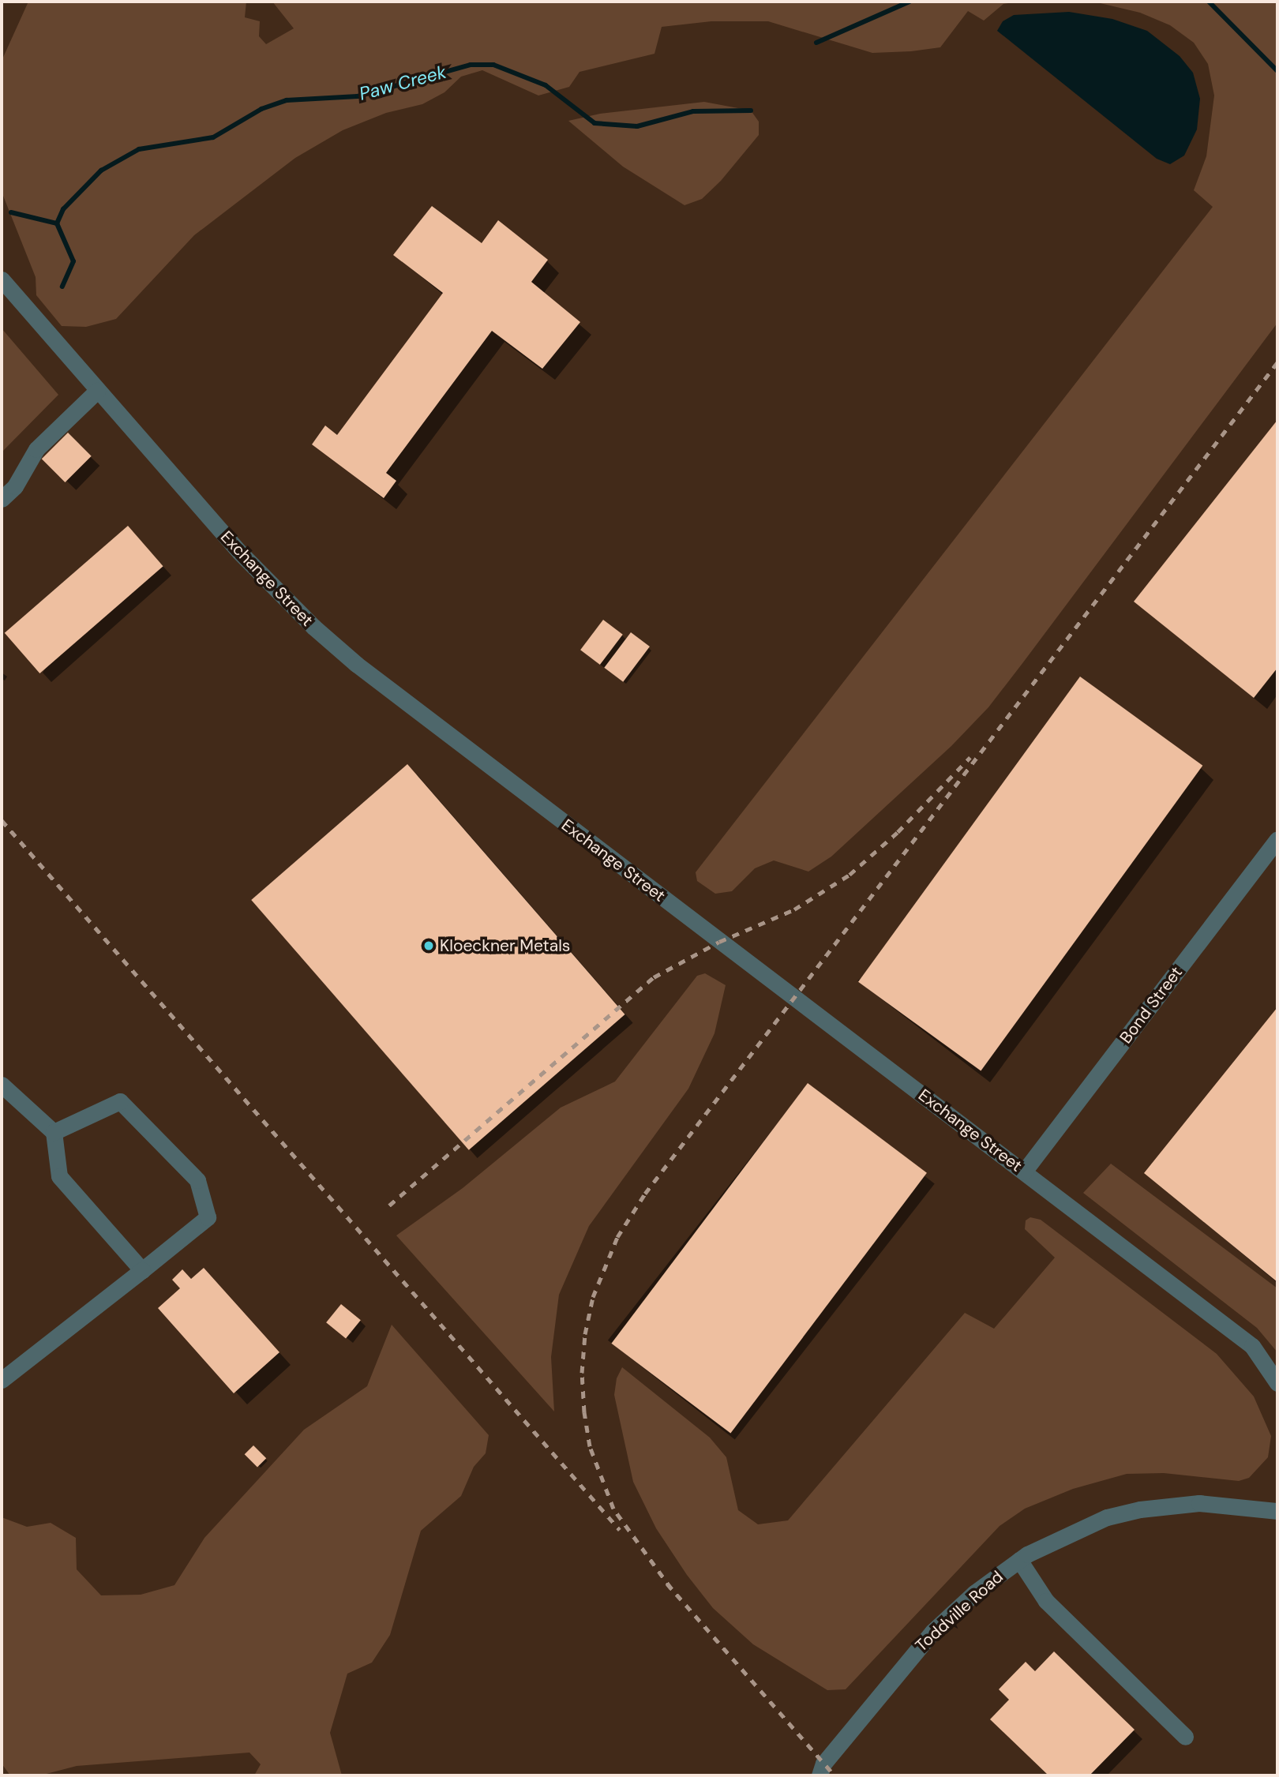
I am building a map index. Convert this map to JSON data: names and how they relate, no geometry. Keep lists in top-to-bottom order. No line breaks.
{"streets":{"street":["Exchange Street","Bond Street","Toddville Road"]},"crossings":[["Exchange Street","Bond Street"]],"water":["Paw Creek"],"places":["Kloeckner Metals"]}
